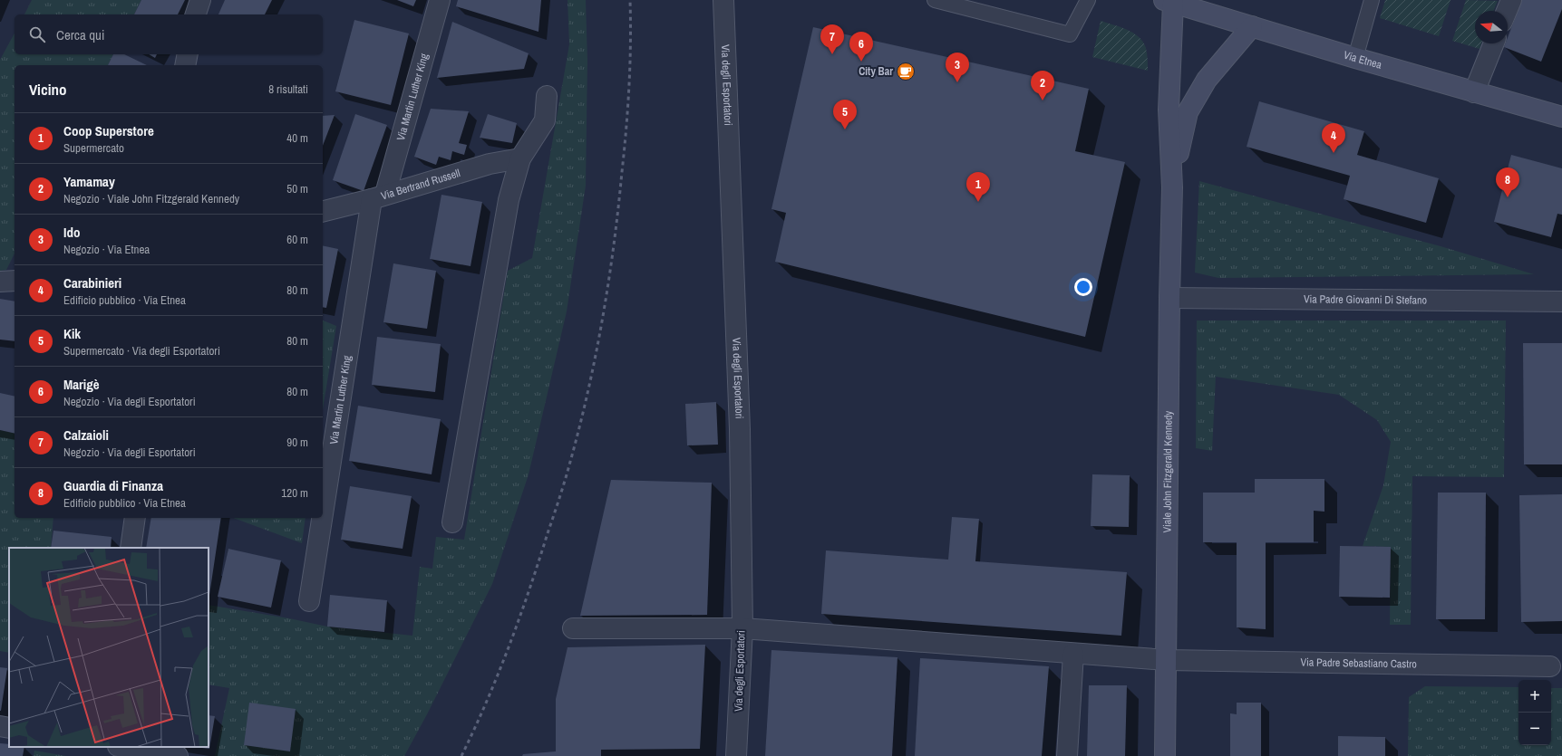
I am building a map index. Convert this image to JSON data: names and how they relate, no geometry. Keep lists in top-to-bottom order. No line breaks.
{"streets":{"main road":["Via Etnea","Viale John Fitzgerald Kennedy"],"street":["Via degli Esportatori","Via Martin Luther King","Via Bertrand Russell","Via Padre Giovanni Di Stefano","Via Padre Sebastiano Castro"]},"crossings":[["Via degli Esportatori","Via Padre Sebastiano Castro"],["Via Martin Luther King","Via Bertrand Russell"],["Via Padre Giovanni Di Stefano","Viale John Fitzgerald Kennedy"],["Viale John Fitzgerald Kennedy","Via Padre Sebastiano Castro"]],"places":{"cafe":["City Bar"]},"north":"left","page":{"search":"Cerca qui","pins":["7","6","3","2","5","4","8","1"],"heading":["Vicino","8 risultati"],"list":[{"mark":"1","name":"Coop Superstore","note":"Supermercato","value":"40 m"},{"mark":"2","name":"Yamamay","note":"Negozio · Viale John Fitzgerald Kennedy","value":"50 m"},{"mark":"3","name":"Ido","note":"Negozio · Via Etnea","value":"60 m"},{"mark":"4","name":"Carabinieri","note":"Edificio pubblico · Via Etnea","value":"80 m"},{"mark":"5","name":"Kik","note":"Supermercato · Via degli Esportatori","value":"80 m"},{"mark":"6","name":"Marigè","note":"Negozio · Via degli Esportatori","value":"80 m"},{"mark":"7","name":"Calzaioli","note":"Negozio · Via degli Esportatori","value":"90 m"},{"mark":"8","name":"Guardia di Finanza","note":"Edificio pubblico · Via Etnea","value":"120 m"}],"map_buttons":["+","−"]}}
